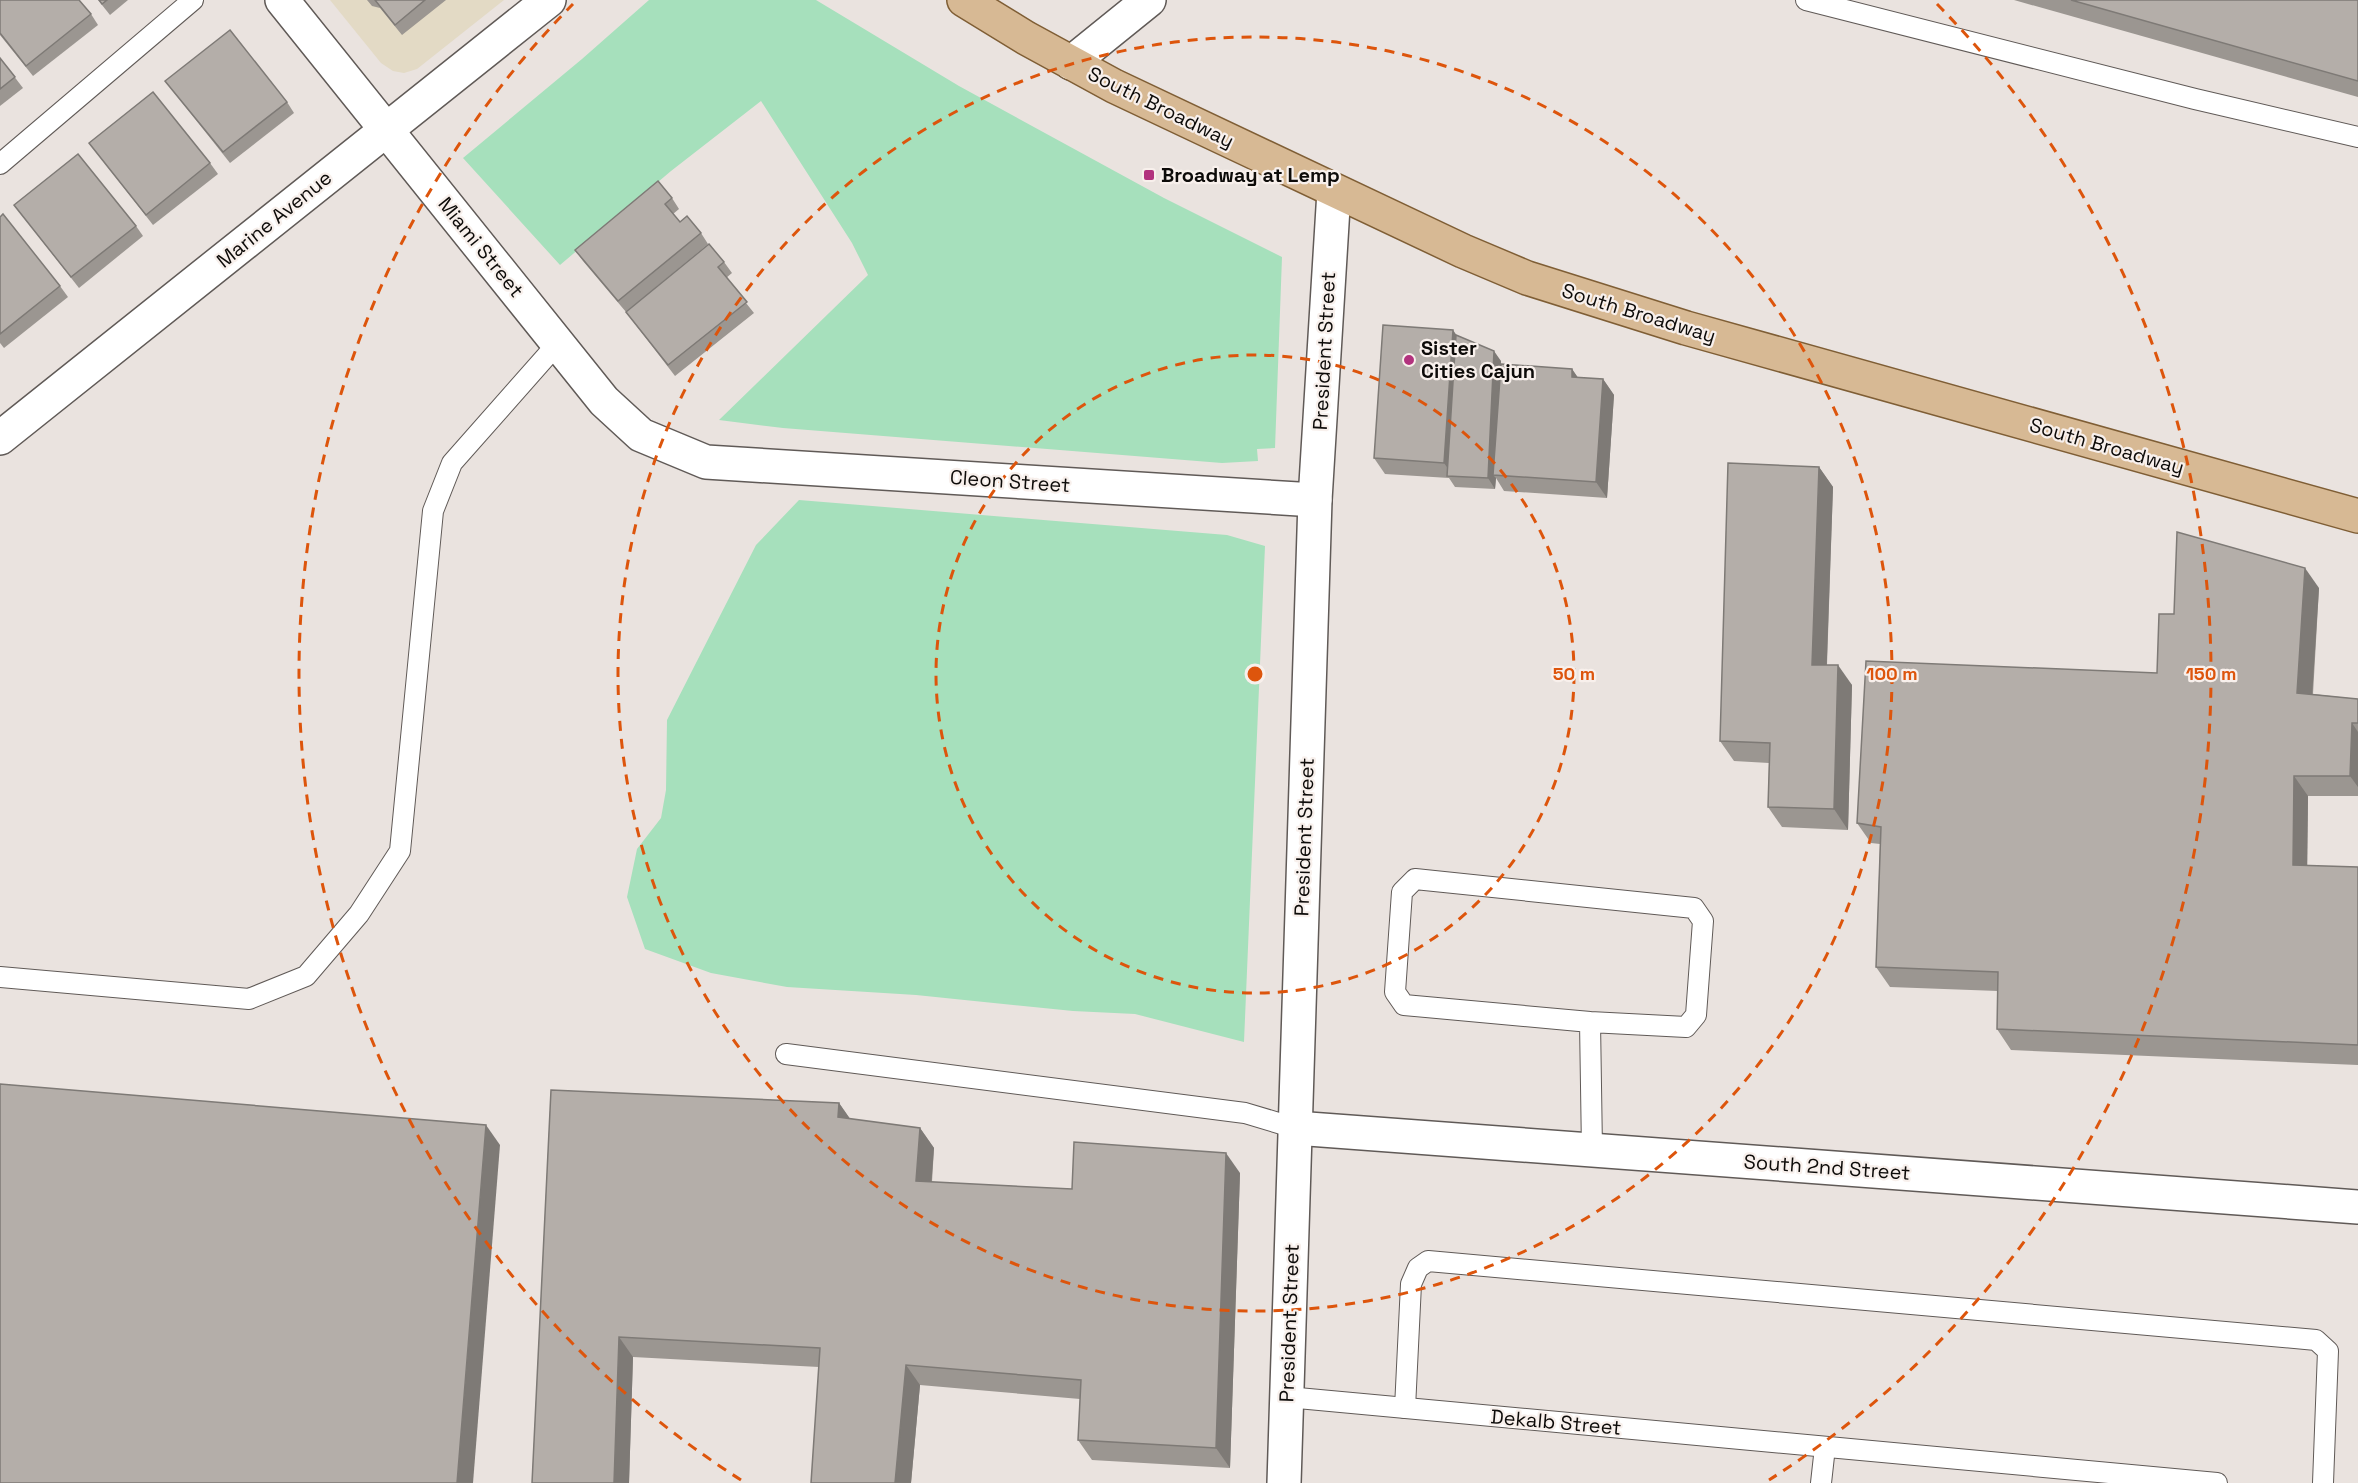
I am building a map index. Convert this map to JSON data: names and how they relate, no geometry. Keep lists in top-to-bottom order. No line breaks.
{"streets":{"main road":["South Broadway"],"street":["Marine Avenue","Miami Street","President Street","Cleon Street","South 2nd Street"],"lane":["Dekalb Street"]},"crossings":[["South Broadway","President Street"],["Marine Avenue","Miami Street"],["Miami Street","Cleon Street"],["President Street","Cleon Street"],["President Street","South 2nd Street"],["President Street","Dekalb Street"]],"places":{"transit":["Broadway at Lemp"],"other":["Sister Cities Cajun"]},"rings":["50 m","100 m","150 m"]}
